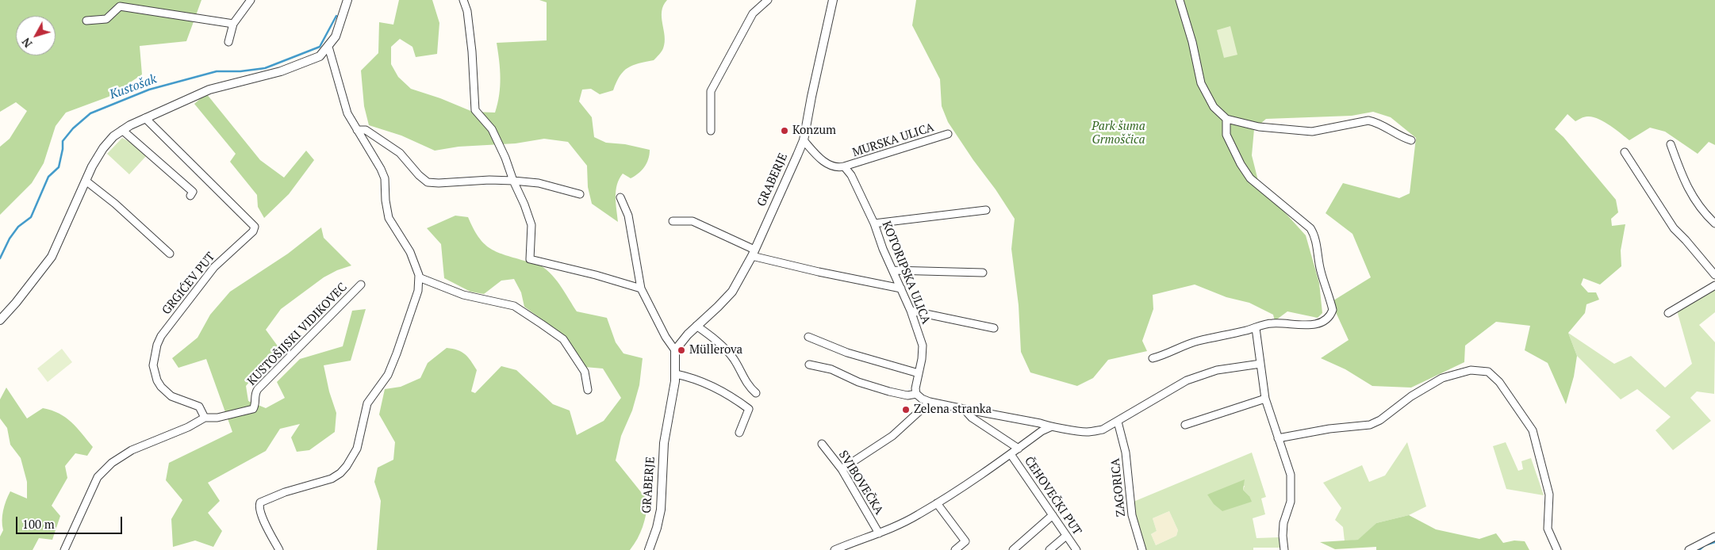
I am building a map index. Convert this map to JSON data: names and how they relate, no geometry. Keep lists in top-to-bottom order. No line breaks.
{"streets":{"street":["MURSKA ULICA","GRABERJE","KOTORIPSKA ULICA","GRGIĆEV PUT","KUSTOŠIJSKI VIDIKOVEC","SVIBOVEČKA","ZAGORICA","ČEHOVEČKI PUT"]},"crossings":[["MURSKA ULICA","KOTORIPSKA ULICA"],["GRGIĆEV PUT","KUSTOŠIJSKI VIDIKOVEC"]],"water":["Kustošak"],"parks":["Park šuma Grmoščica"],"places":["Konzum","Müllerova","Zelena stranka"],"scale_bar":"100 m","north":"bottom left"}
